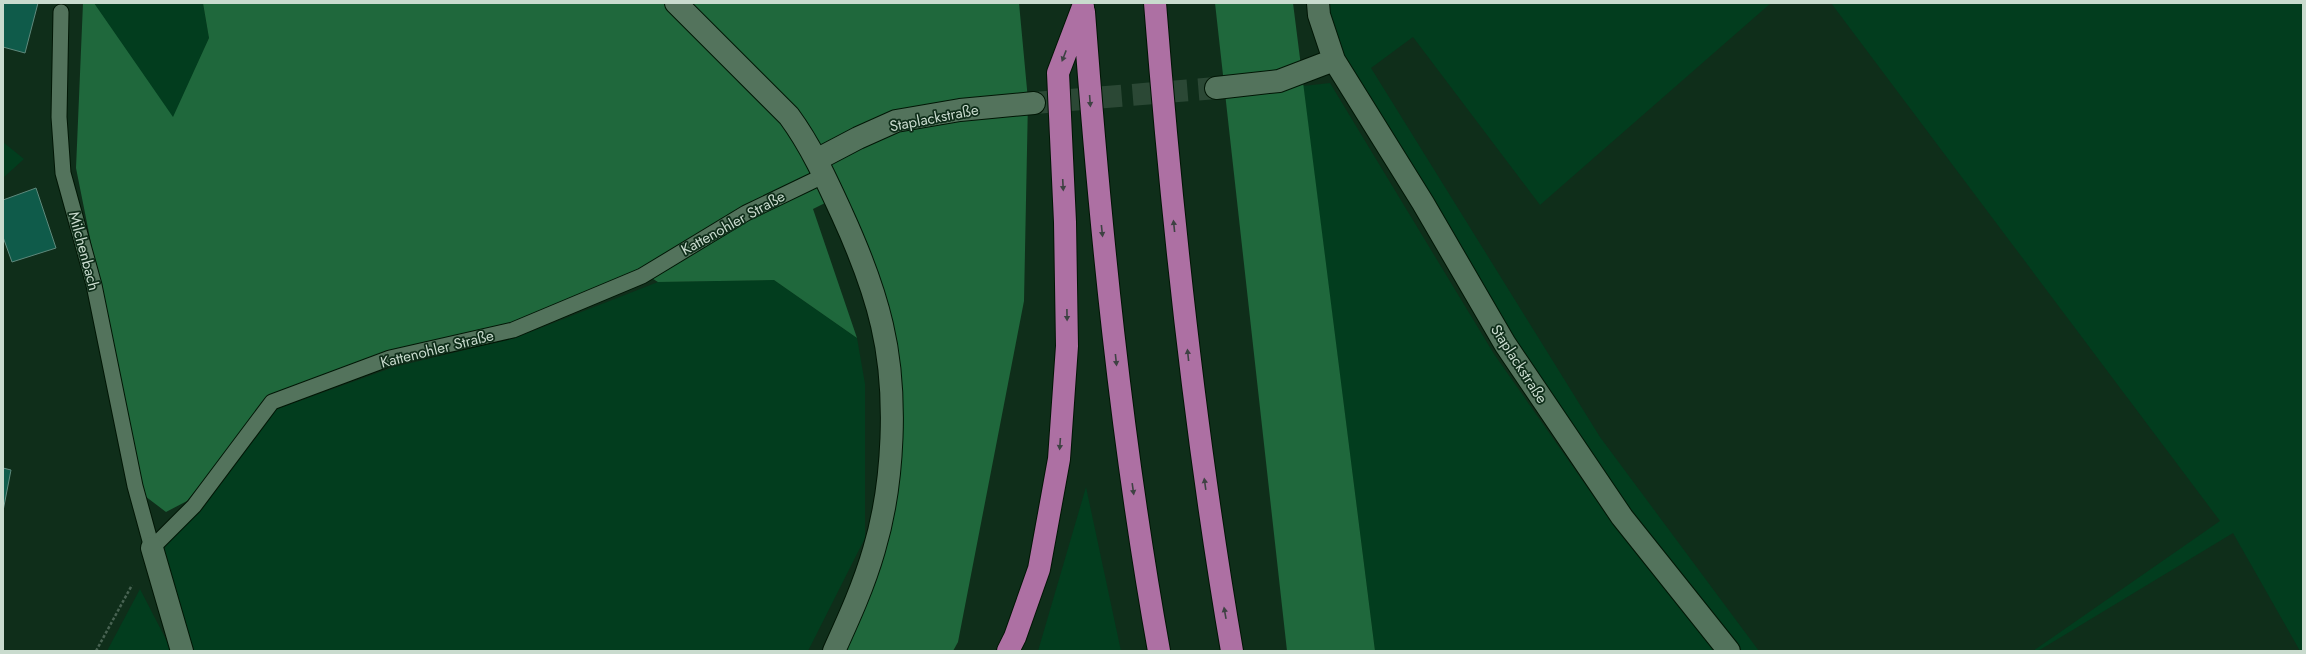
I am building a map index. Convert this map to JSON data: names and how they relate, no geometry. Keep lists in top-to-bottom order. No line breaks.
{"streets":{"street":["Staplackstraße"],"lane":["Kattenohler Straße","Milchenbach"]},"crossings":[["Staplackstraße","Kattenohler Straße"],["Kattenohler Straße","Milchenbach"]]}
